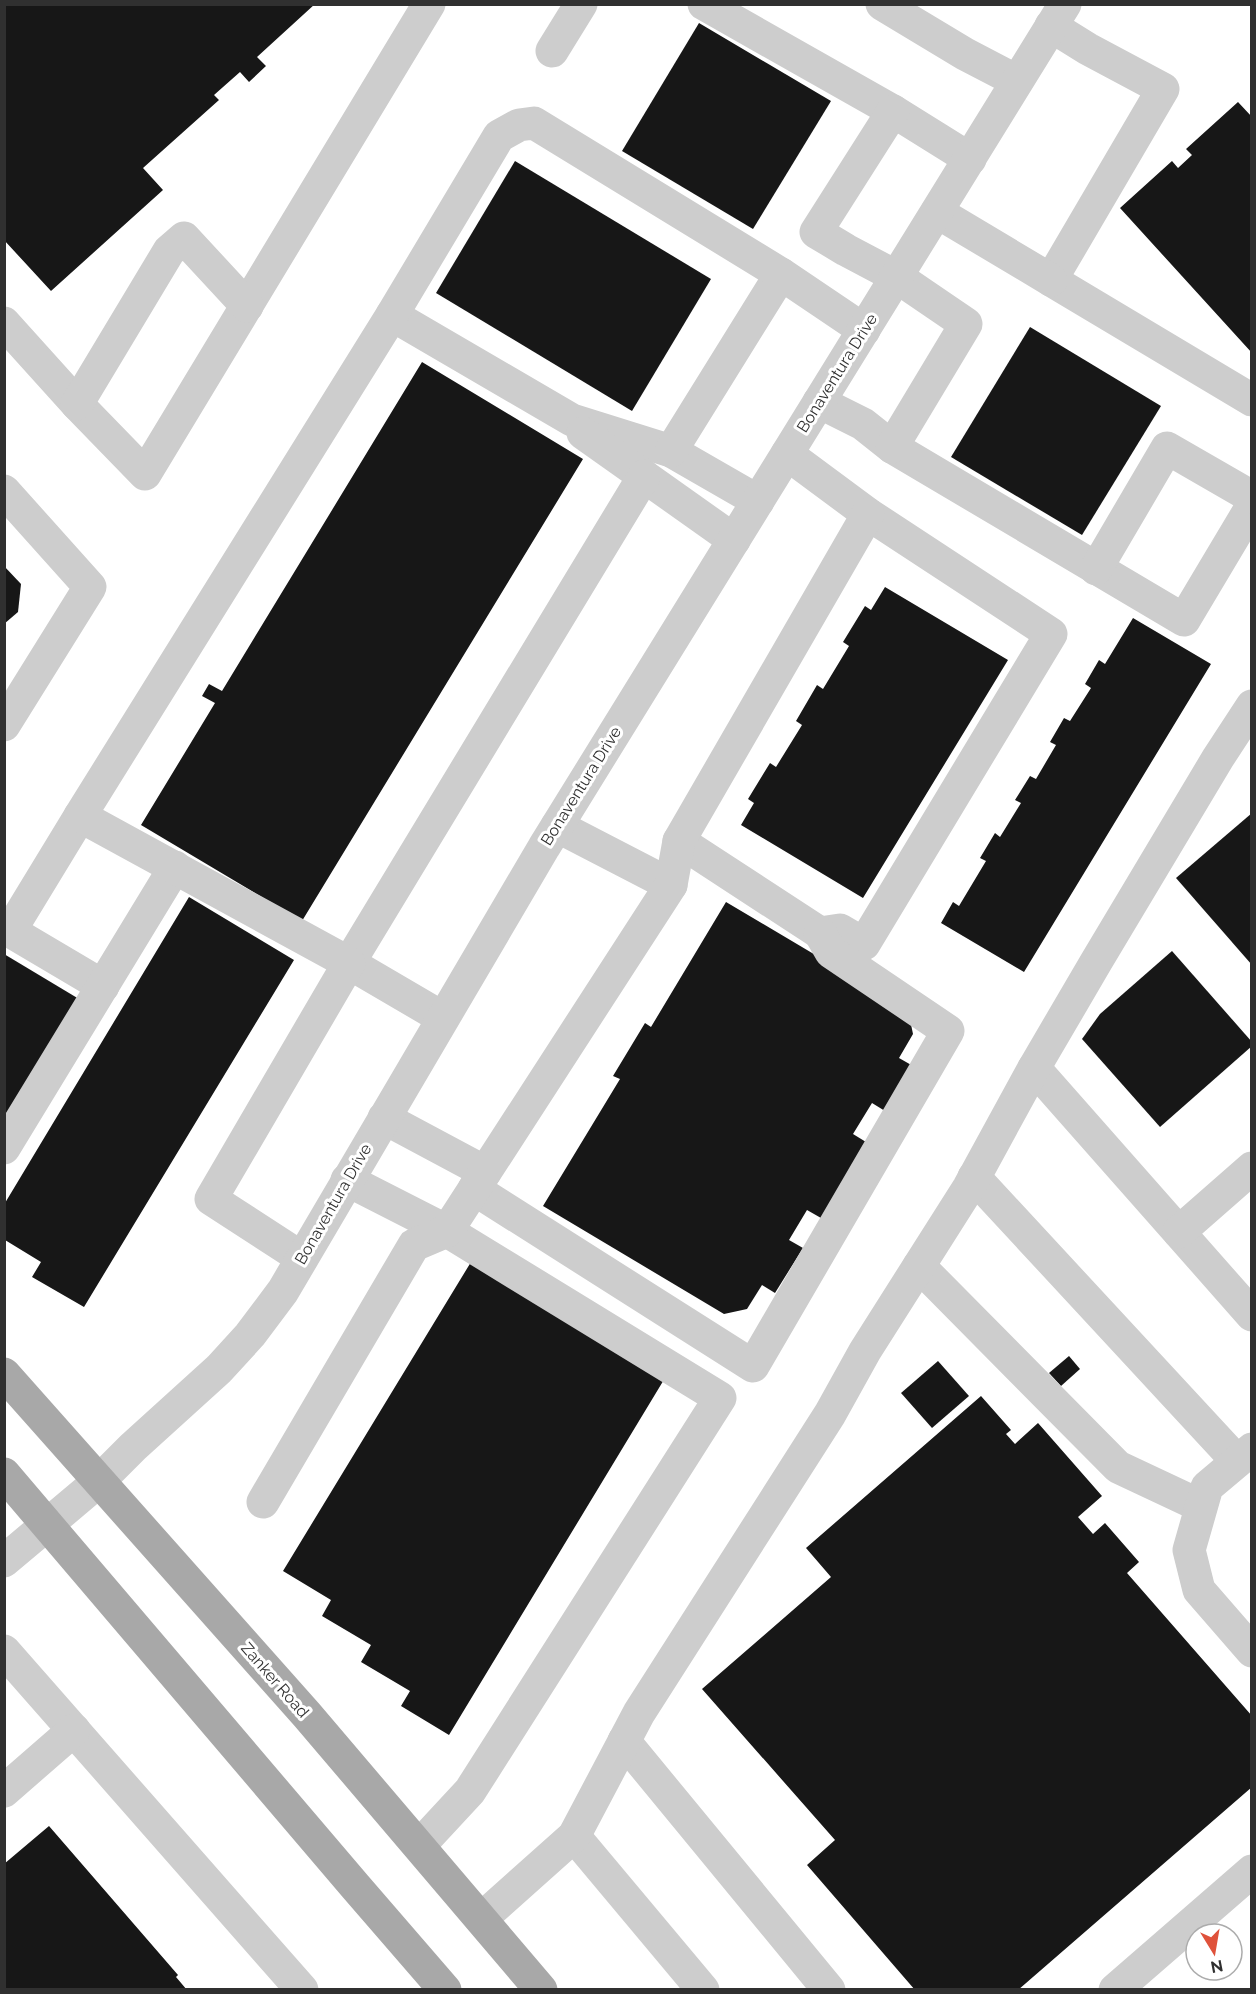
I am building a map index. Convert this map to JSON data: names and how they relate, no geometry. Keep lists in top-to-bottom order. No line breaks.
{"streets":{"main road":["Zanker Road"],"street":["Bonaventura Drive"]},"crossings":[["Bonaventura Drive","Zanker Road"]],"north":"bottom"}
